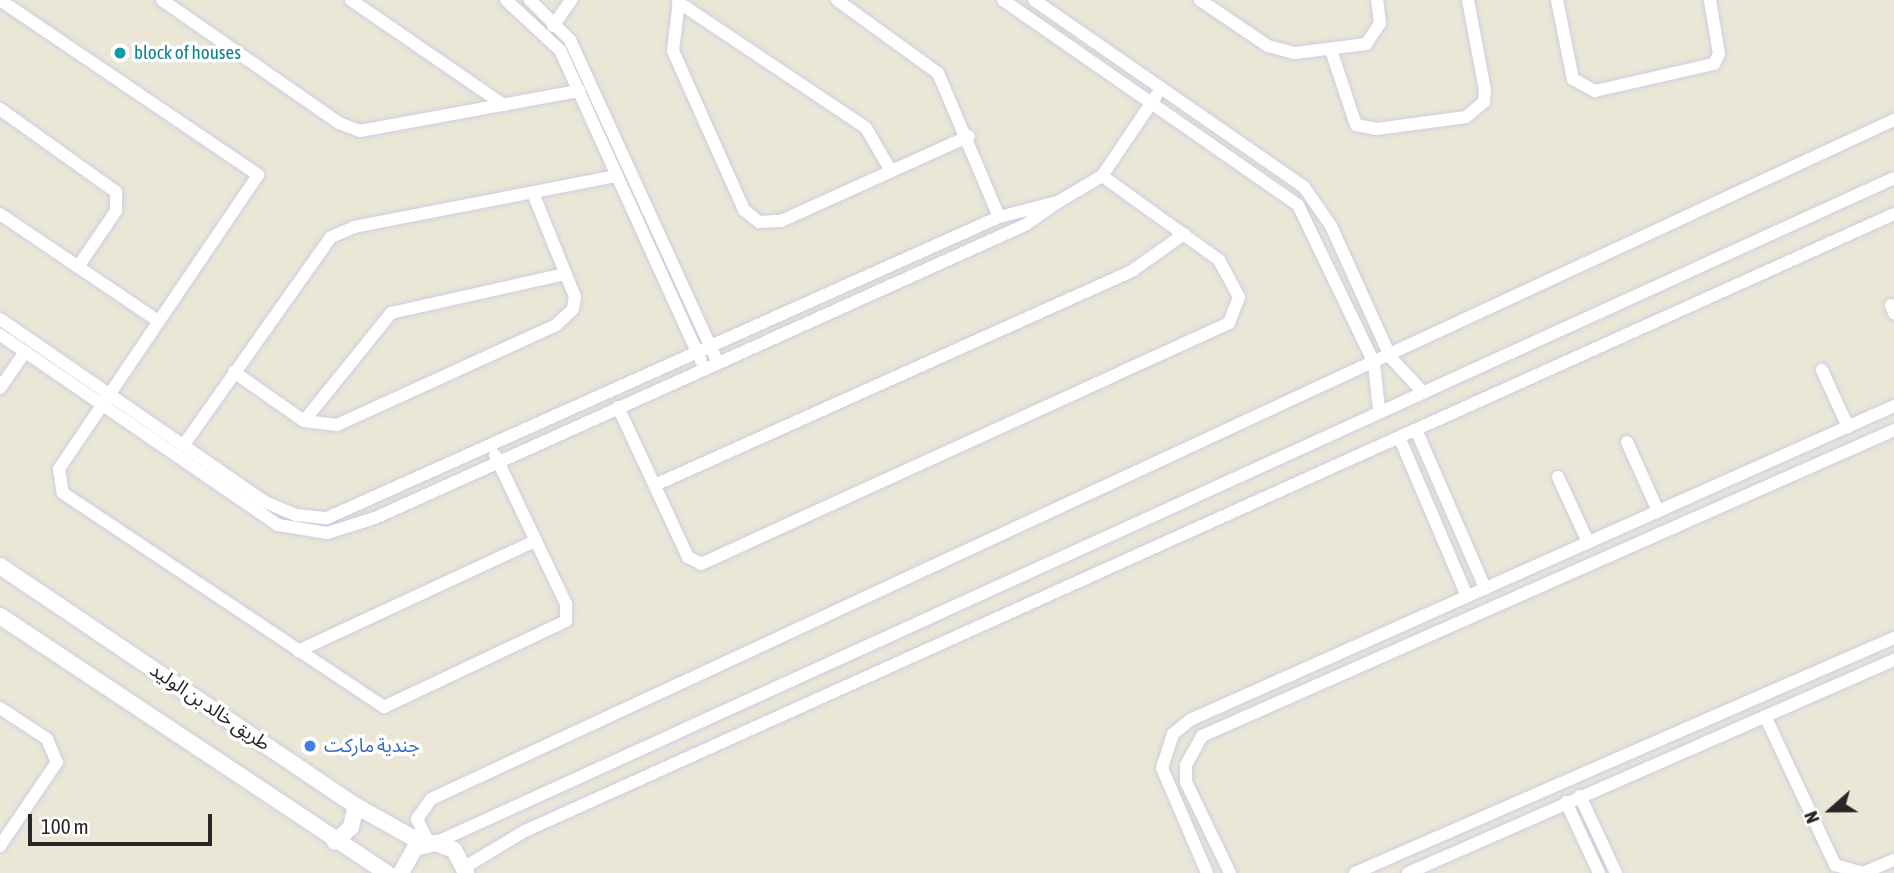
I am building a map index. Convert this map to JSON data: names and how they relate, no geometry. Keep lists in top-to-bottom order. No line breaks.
{"streets":{"street":["طريق خالد بن الوليد"]},"places":["block of houses","جندية ماركت"],"scale_bar":"100 m","north":"left"}
